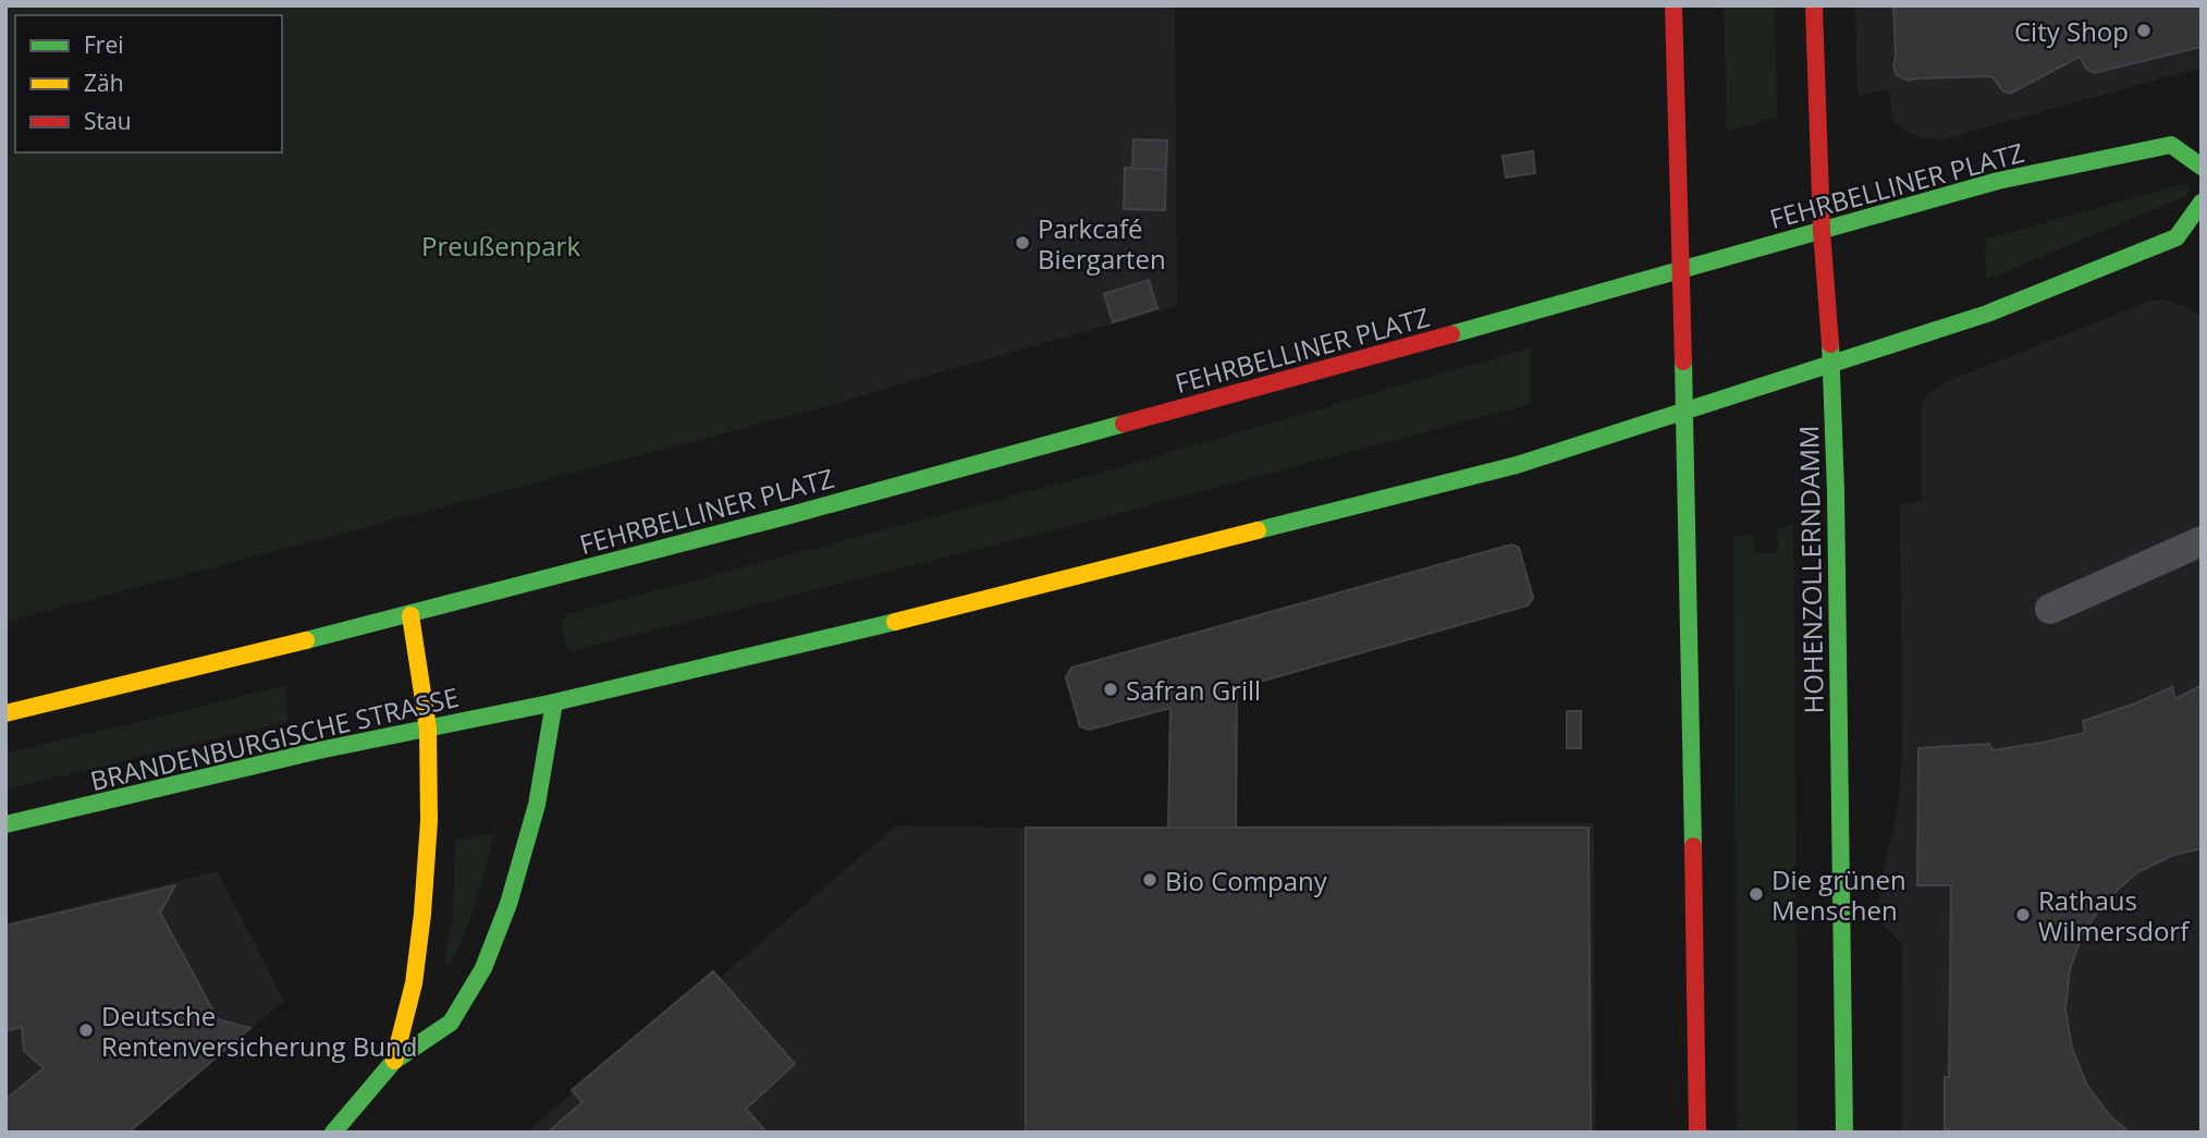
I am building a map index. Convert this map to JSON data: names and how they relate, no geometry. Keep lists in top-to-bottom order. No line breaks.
{"streets":{"main road":["FEHRBELLINER PLATZ","HOHENZOLLERNDAMM","BRANDENBURGISCHE STRASSE"]},"crossings":[["FEHRBELLINER PLATZ","HOHENZOLLERNDAMM"]],"parks":["Preußenpark"],"places":["City Shop","Parkcafé Biergarten","Safran Grill","Bio Company","Die grünen Menschen","Rathaus Wilmersdorf","Deutsche Rentenversicherung Bund"],"legend":["Frei","Zäh","Stau"]}
